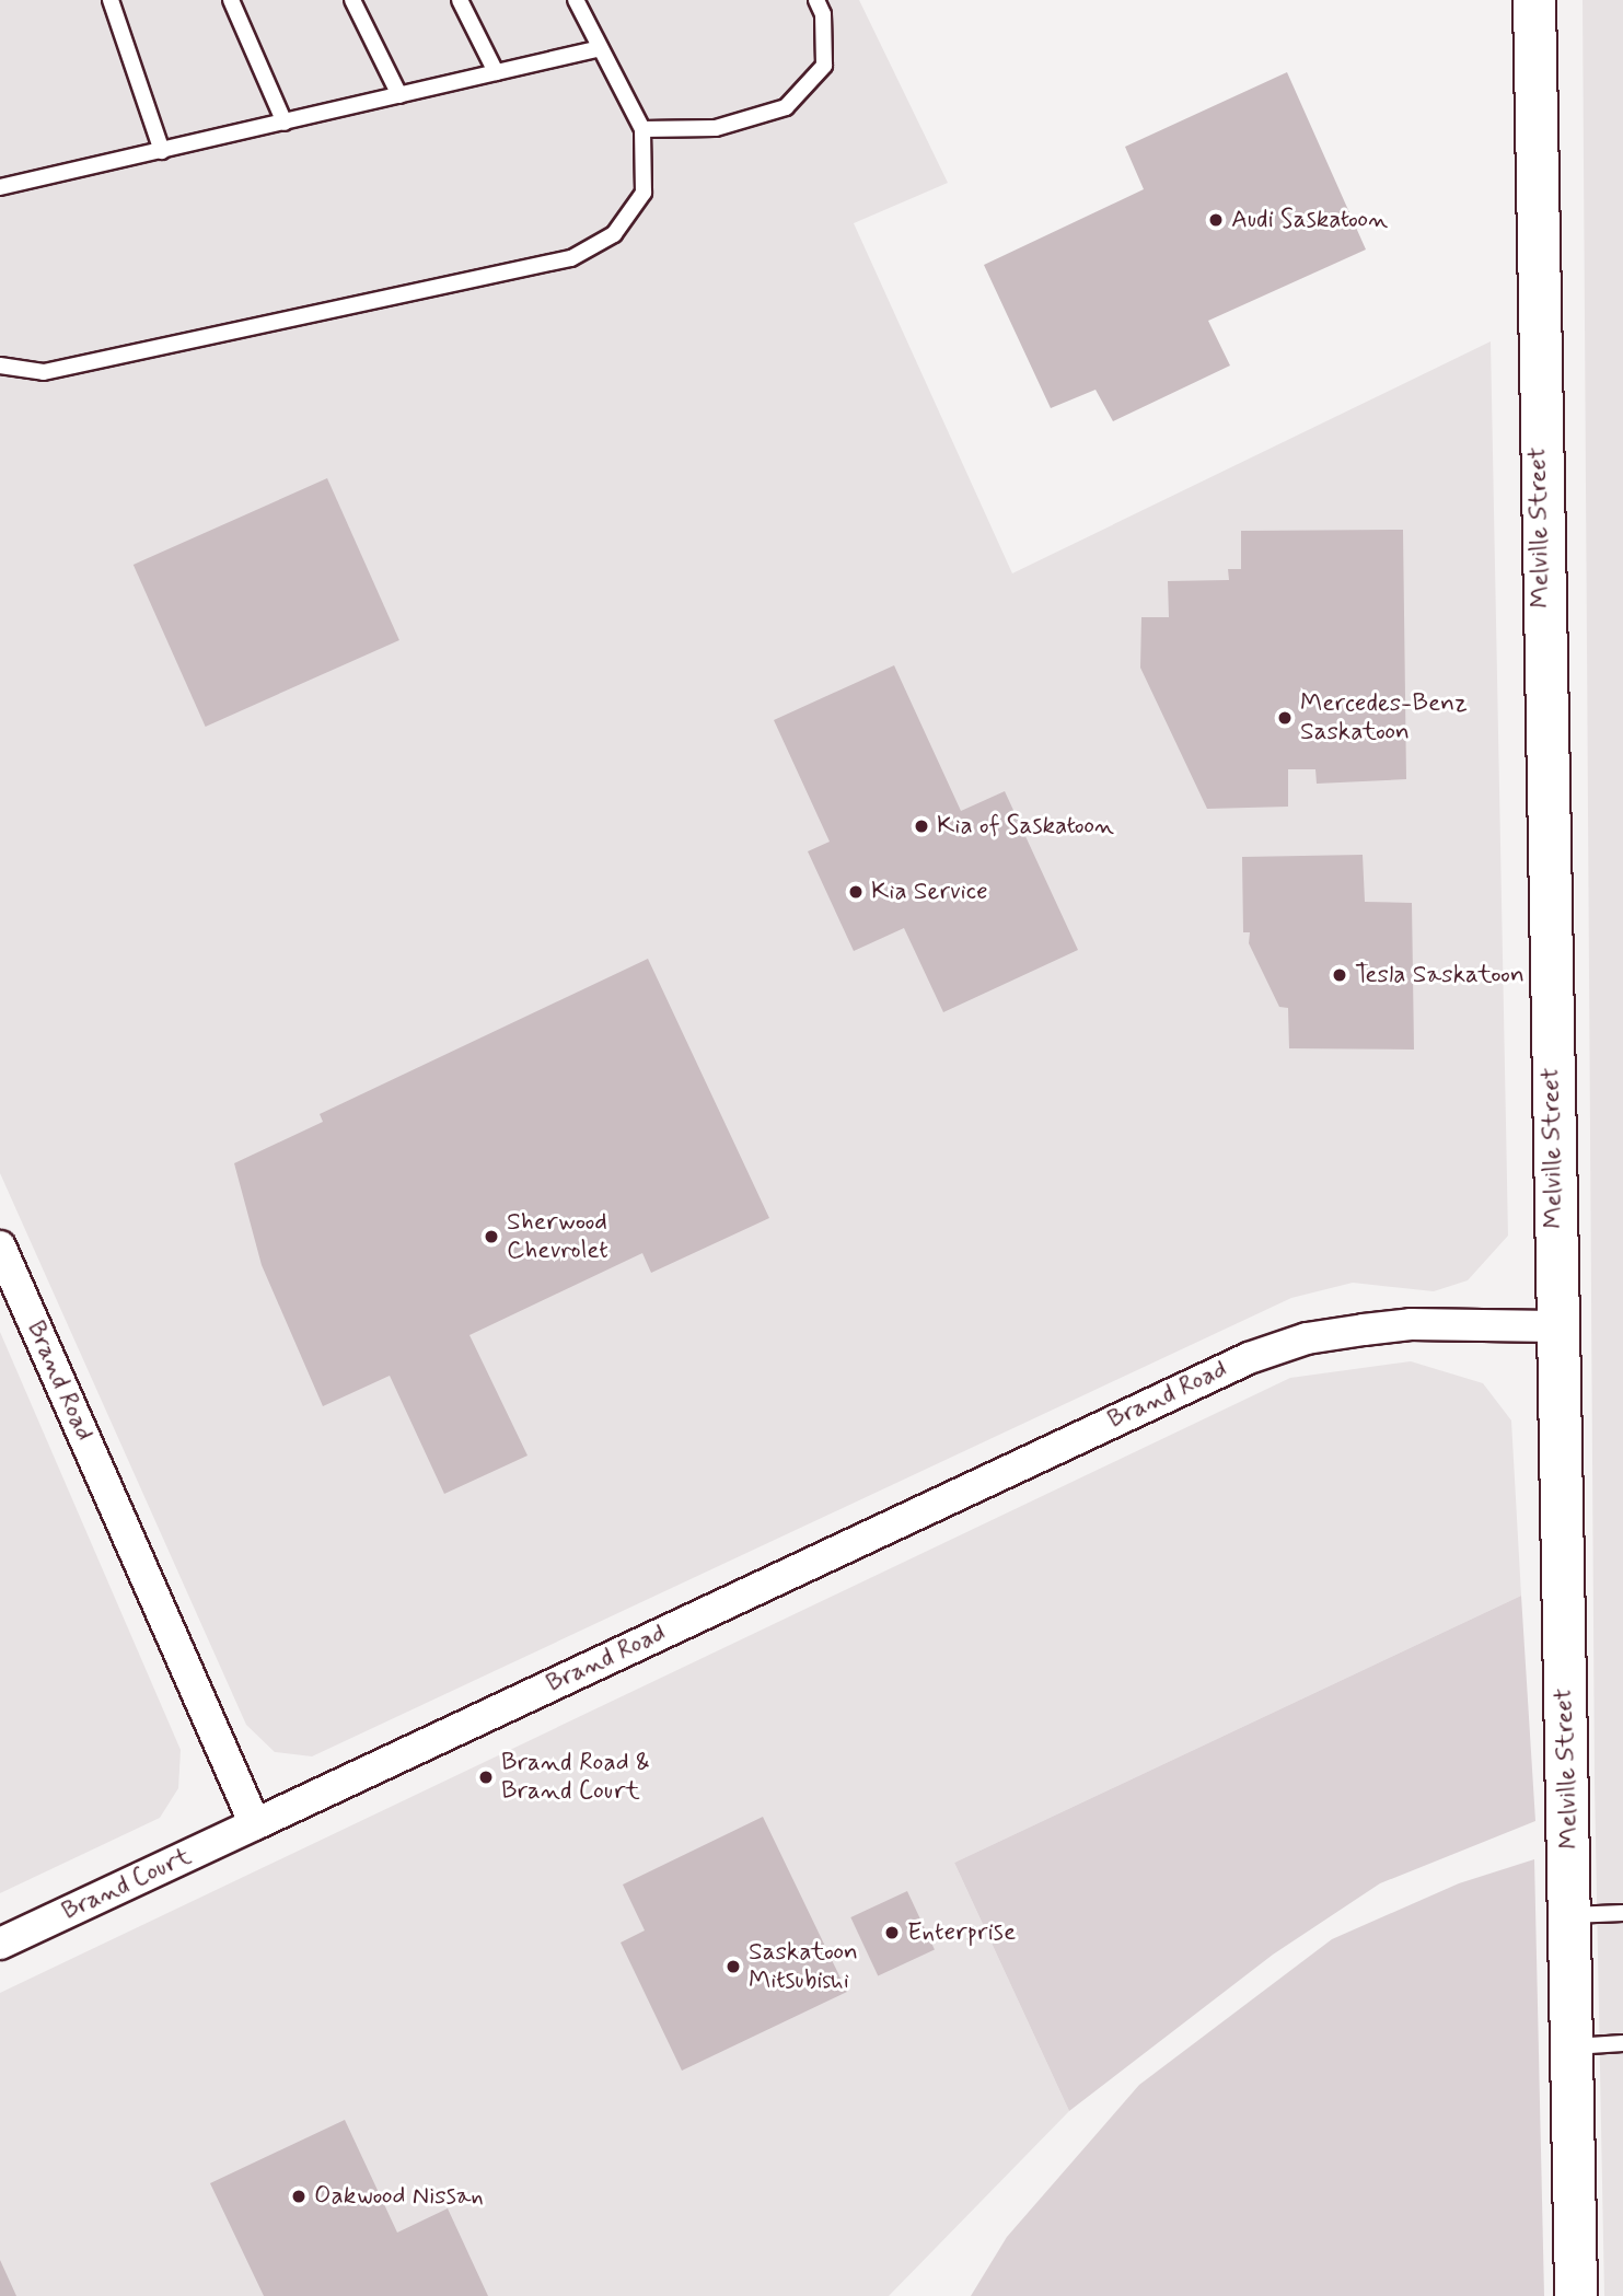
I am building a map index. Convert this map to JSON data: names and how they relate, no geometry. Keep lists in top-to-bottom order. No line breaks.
{"streets":{"street":["Melville Street","Brand Road","Brand Court"]},"crossings":[["Melville Street","Brand Road"],["Brand Road","Brand Court"]],"places":["Audi Saskatoon","Mercedes-Benz Saskatoon","Kia of Saskatoon","Kia Service","Tesla Saskatoon","Sherwood Chevrolet","Brand Road & Brand Court","Enterprise","Saskatoon Mitsubishi","Oakwood Nissan"]}
